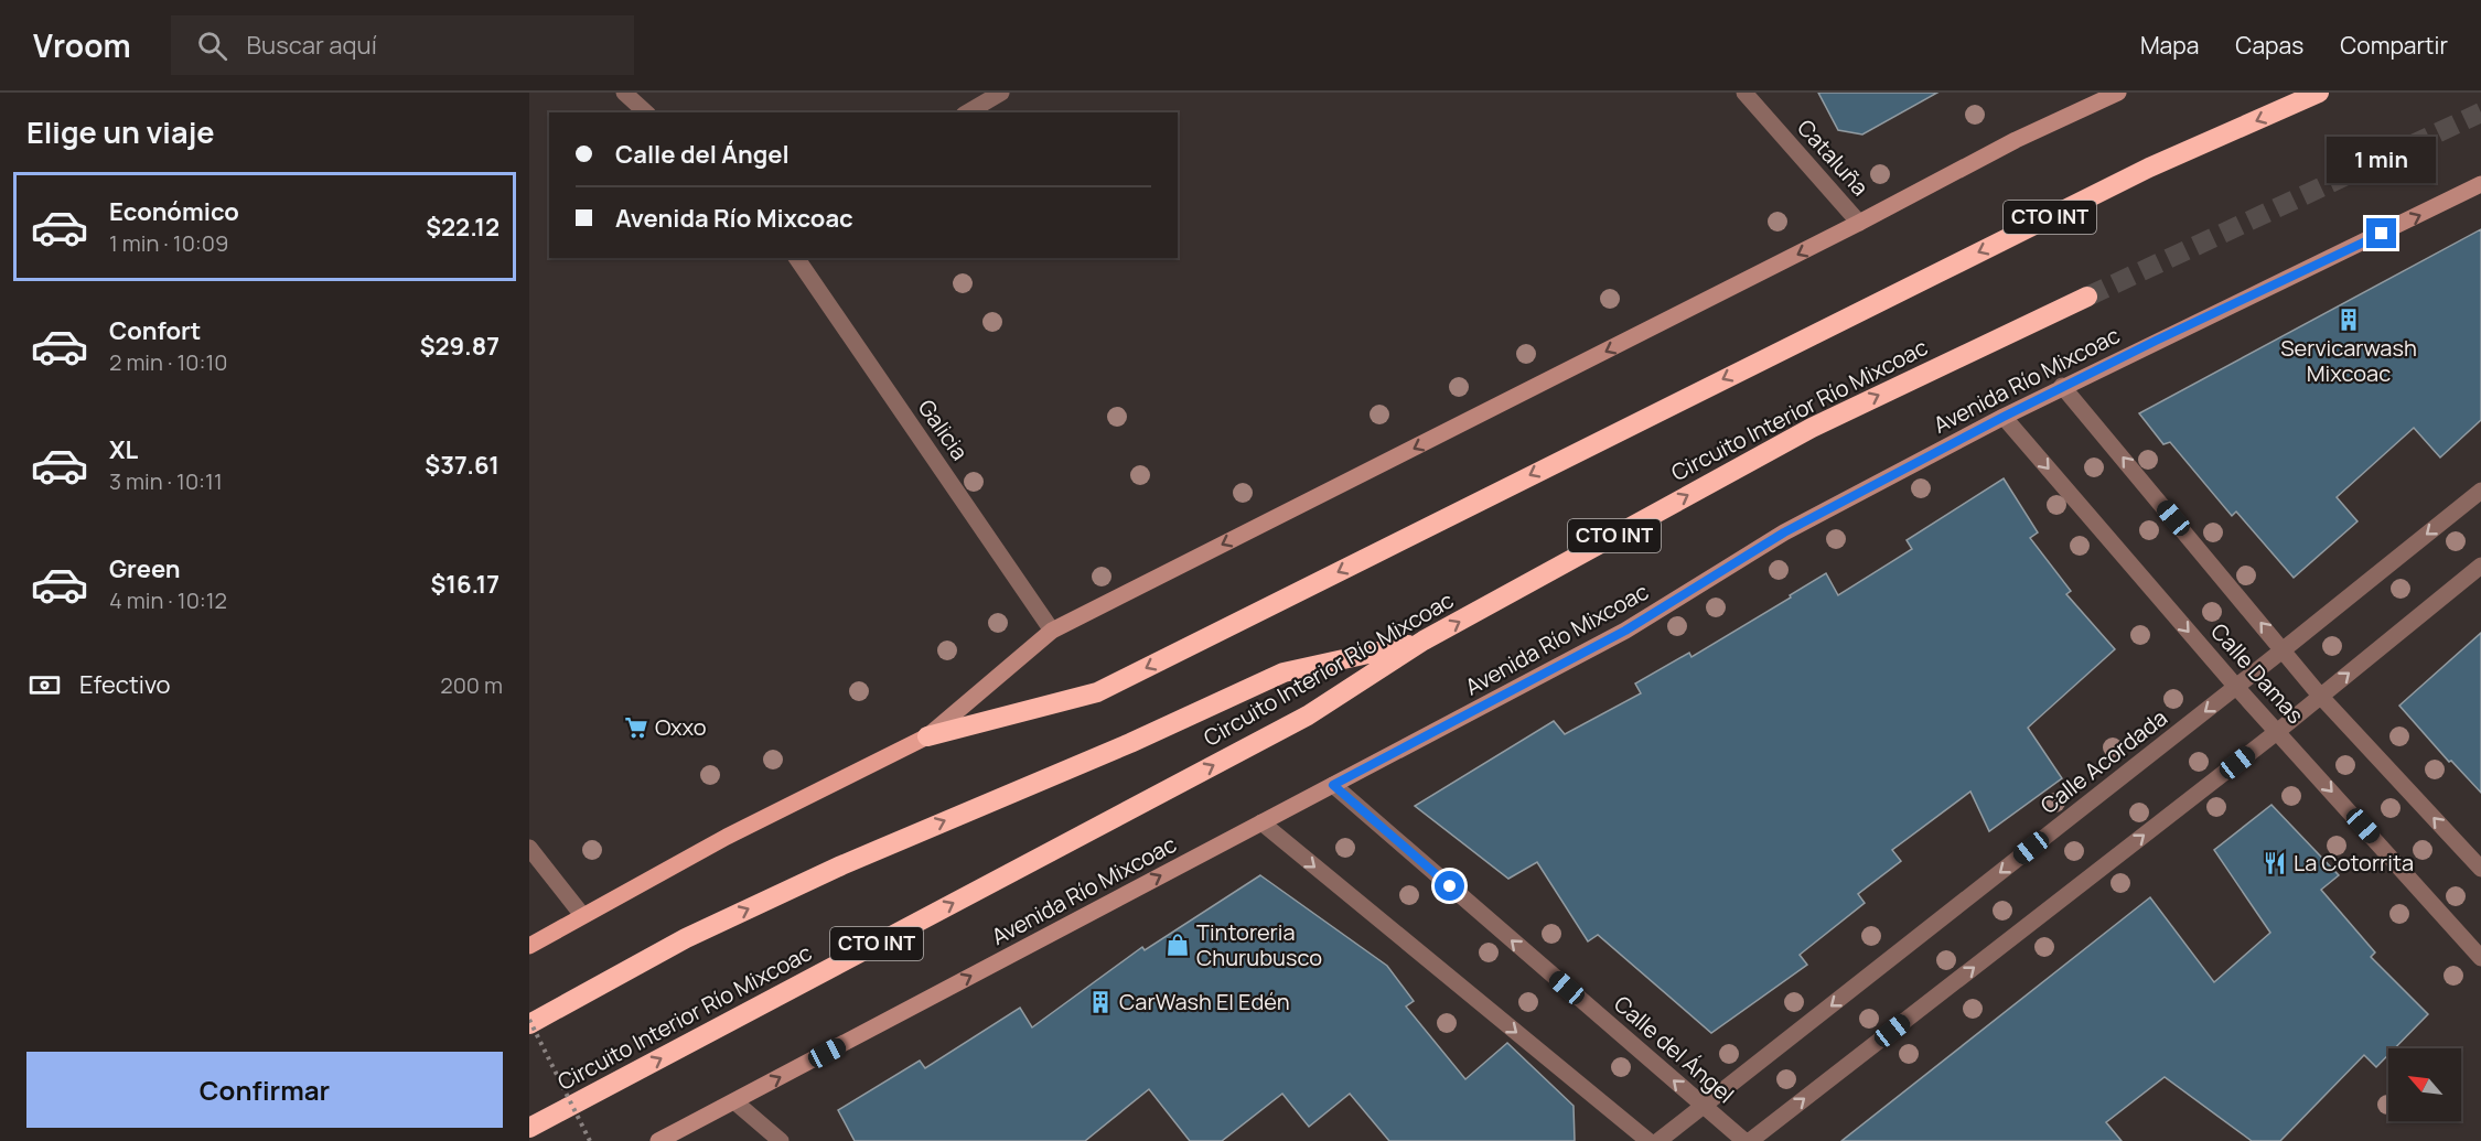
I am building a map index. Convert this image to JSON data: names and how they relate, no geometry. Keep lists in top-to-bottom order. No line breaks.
{"streets":{"highway":["CTO INT","Circuito Interior Río Mixcoac"],"main road":["Avenida Río Mixcoac"],"street":["Cataluña","Galicia","Calle Damas","Calle Acordada","Calle del Ángel"]},"crossings":[["Cataluña","CTO INT"],["CTO INT","Galicia"],["Avenida Río Mixcoac","Calle Damas"],["Avenida Río Mixcoac","Calle del Ángel"],["Calle Damas","Calle Acordada"],["Calle Acordada","Calle del Ángel"]],"one_way":["Avenida Río Mixcoac"],"places":{"building":["Servicarwash Mixcoac","CarWash El Edén"],"supermarket":["Oxxo"],"restaurant":["La Cotorrita"],"shop":["Tintoreria Churubusco"]},"north":"top left","page":{"header":"Vroom","search":"Buscar aquí","nav":["Mapa","Capas","Compartir"],"heading":"Elige un viaje","banner":["Calle del Ángel","Avenida Río Mixcoac"],"bubble":"1 min","list":[{"name":"Económico","note":"1 min · 10:09","value":"$22.12"},{"name":"Confort","note":"2 min · 10:10","value":"$29.87"},{"name":"XL","note":"3 min · 10:11","value":"$37.61"},{"name":"Green","note":"4 min · 10:12","value":"$16.17"}],"pay":["Efectivo","200 m"],"buttons":"Confirmar"}}
